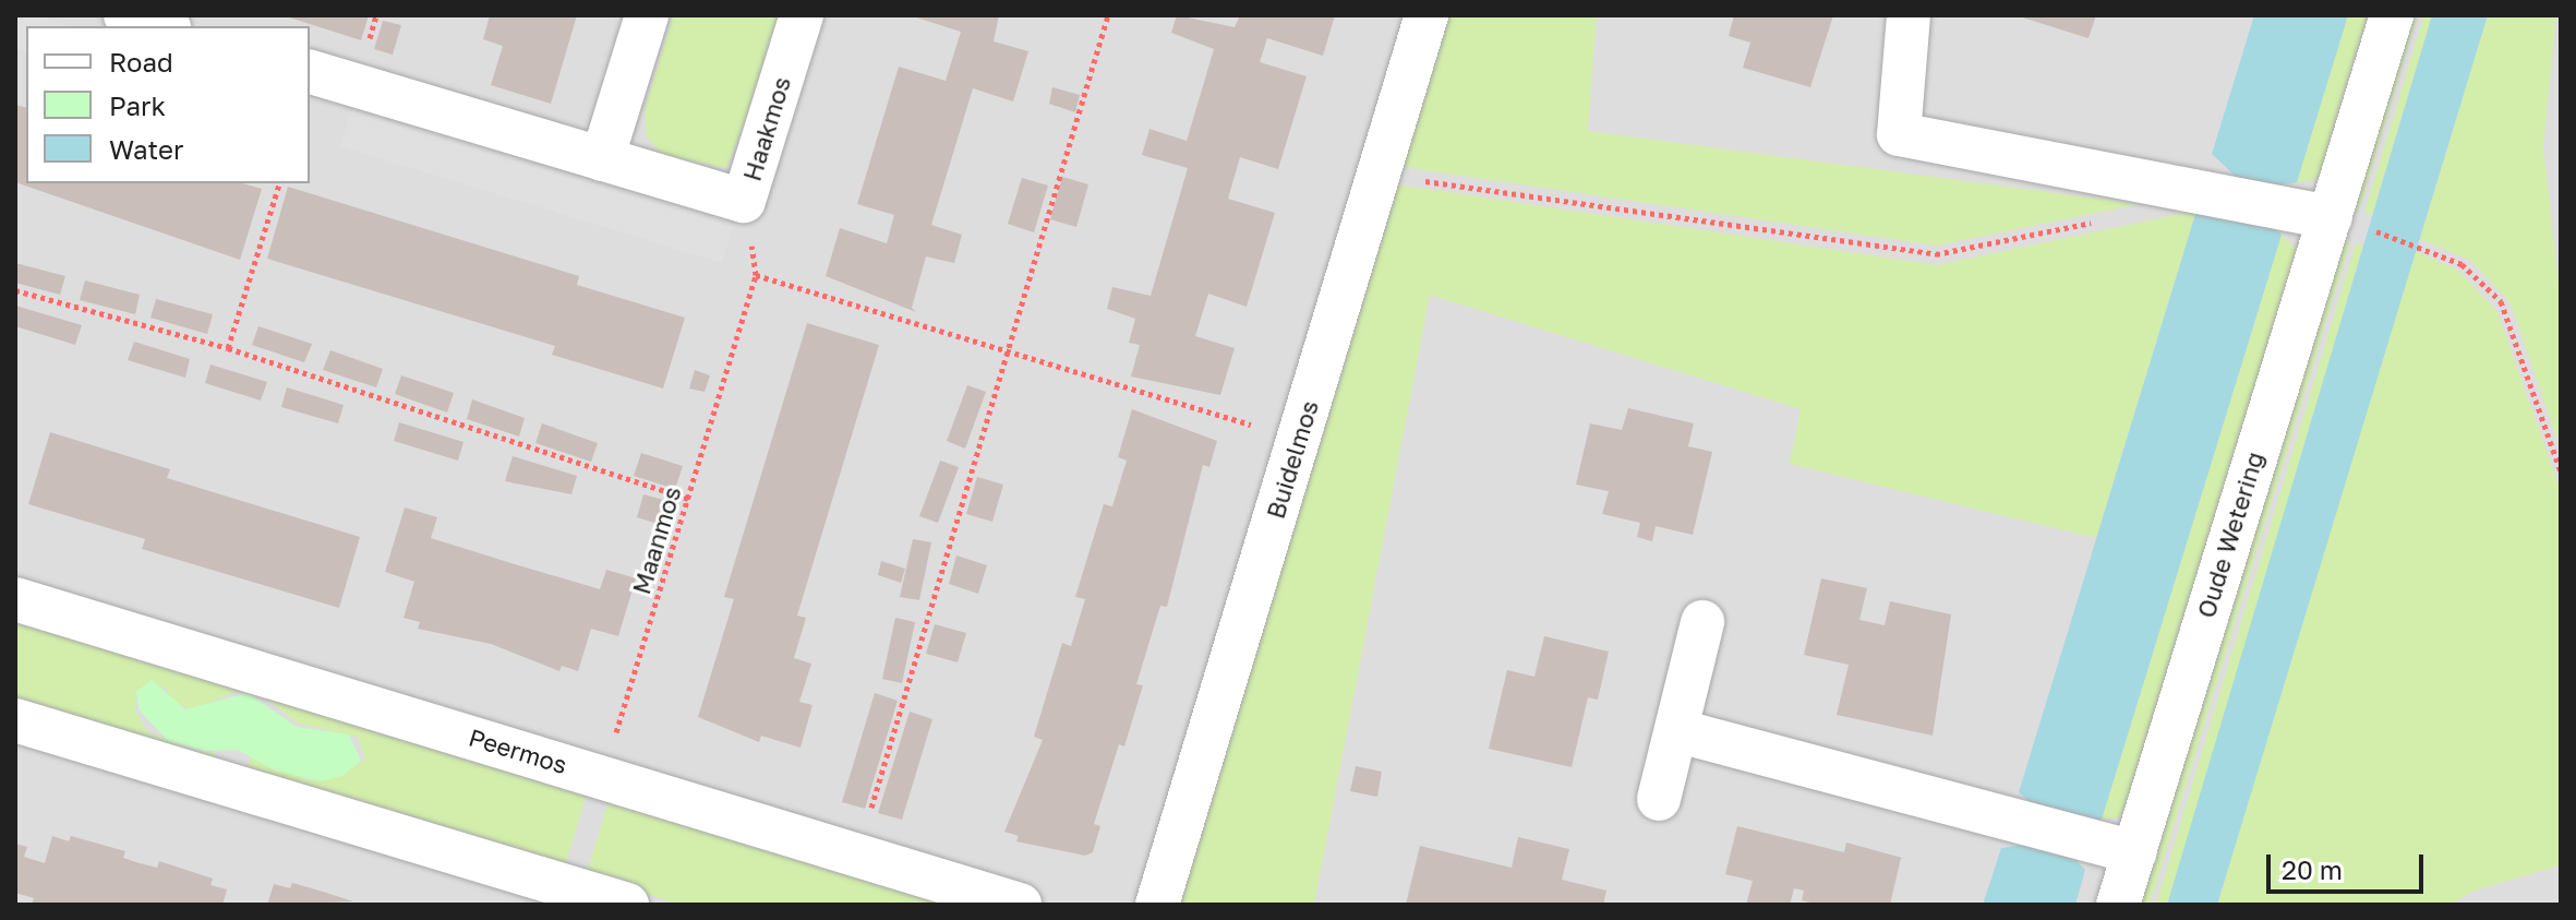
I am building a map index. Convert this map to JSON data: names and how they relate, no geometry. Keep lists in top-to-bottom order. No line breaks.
{"streets":{"street":["Haakmos","Buidelmos","Oude Wetering","Peermos"],"path":["Maanmos"]},"crossings":[["Haakmos","Maanmos"],["Maanmos","Peermos"]],"legend":["Road","Park","Water"],"scale_bar":"20 m"}
